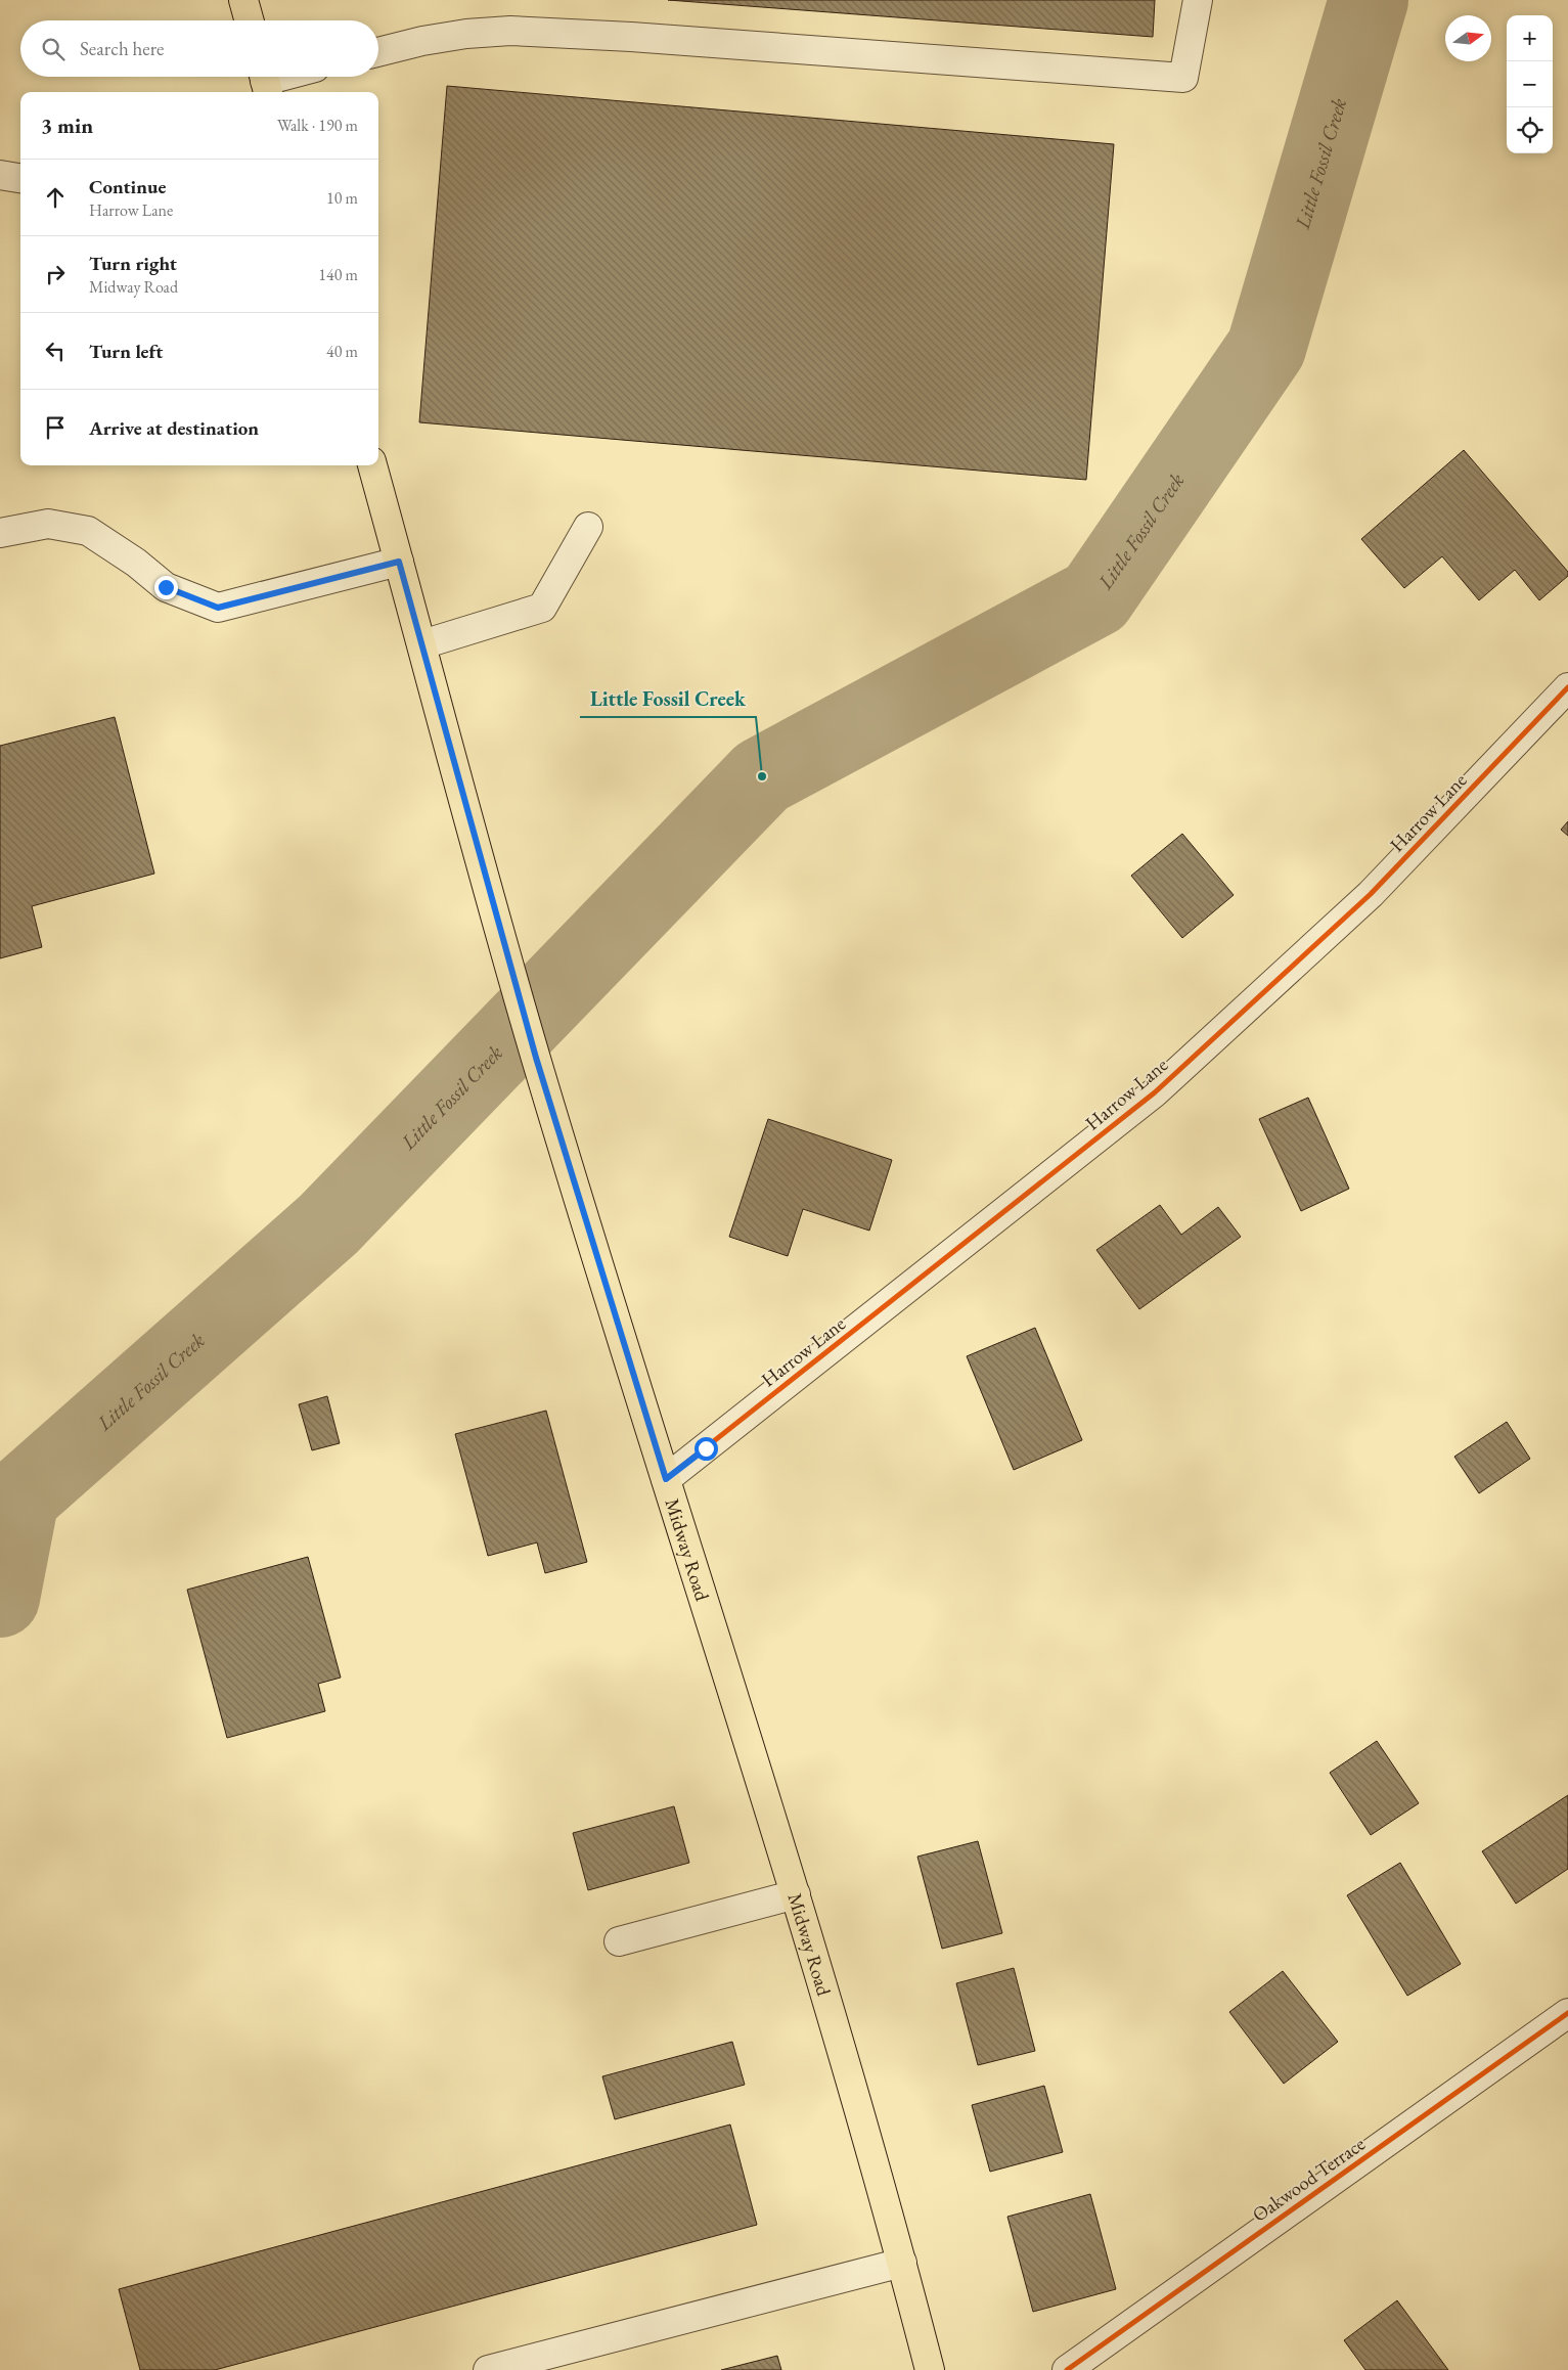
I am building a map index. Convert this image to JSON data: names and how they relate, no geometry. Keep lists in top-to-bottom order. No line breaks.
{"streets":{"main road":["Midway Road"],"street":["Harrow Lane","Oakwood Terrace"]},"crossings":[["Harrow Lane","Midway Road"]],"water":["Little Fossil Creek"],"places":["Little Fossil Creek"],"north":"right","page":{"map_buttons":["+","−"],"search":"Search here","heading":["3 min","Walk · 190 m"],"list":[["Continue","Harrow Lane","10 m"],["Turn right","Midway Road","140 m"],["Turn left","40 m"],"Arrive at destination"]}}
